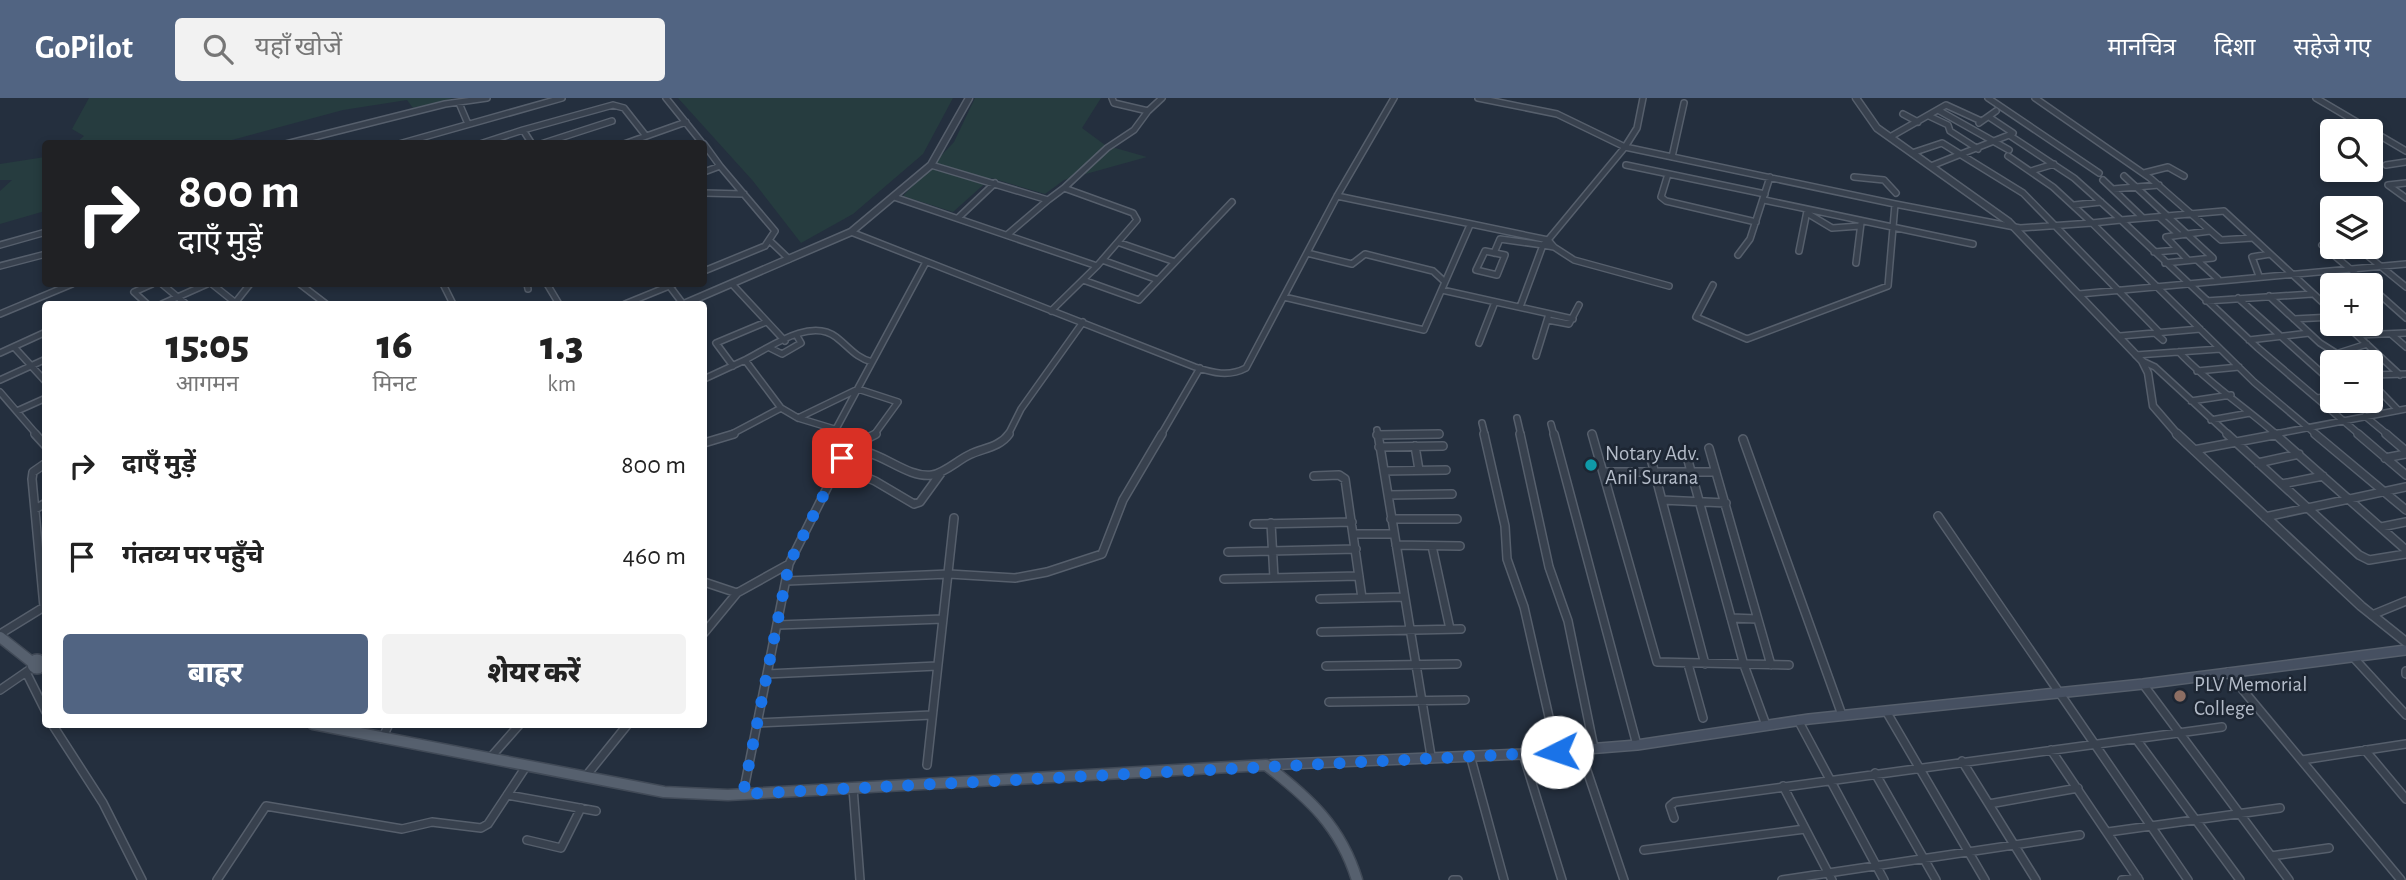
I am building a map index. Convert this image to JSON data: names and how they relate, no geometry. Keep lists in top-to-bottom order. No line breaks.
{"places":["Notary Adv. Anil Surana","PLV Memorial College"],"page":{"header":"GoPilot","search":"यहाँ खोजें","nav":["मानचित्र","दिशा","सहेजे गए"],"map_buttons":["+","−"],"turn":["800 m","दाएँ मुड़ें"],"eta":["15:05","आगमन","16","मिनट","1.3","km"],"list":[{"name":"दाएँ मुड़ें","value":"800 m"},{"name":"गंतव्य पर पहुँचे","value":"460 m"}],"buttons":["बाहर","शेयर करें"]}}
